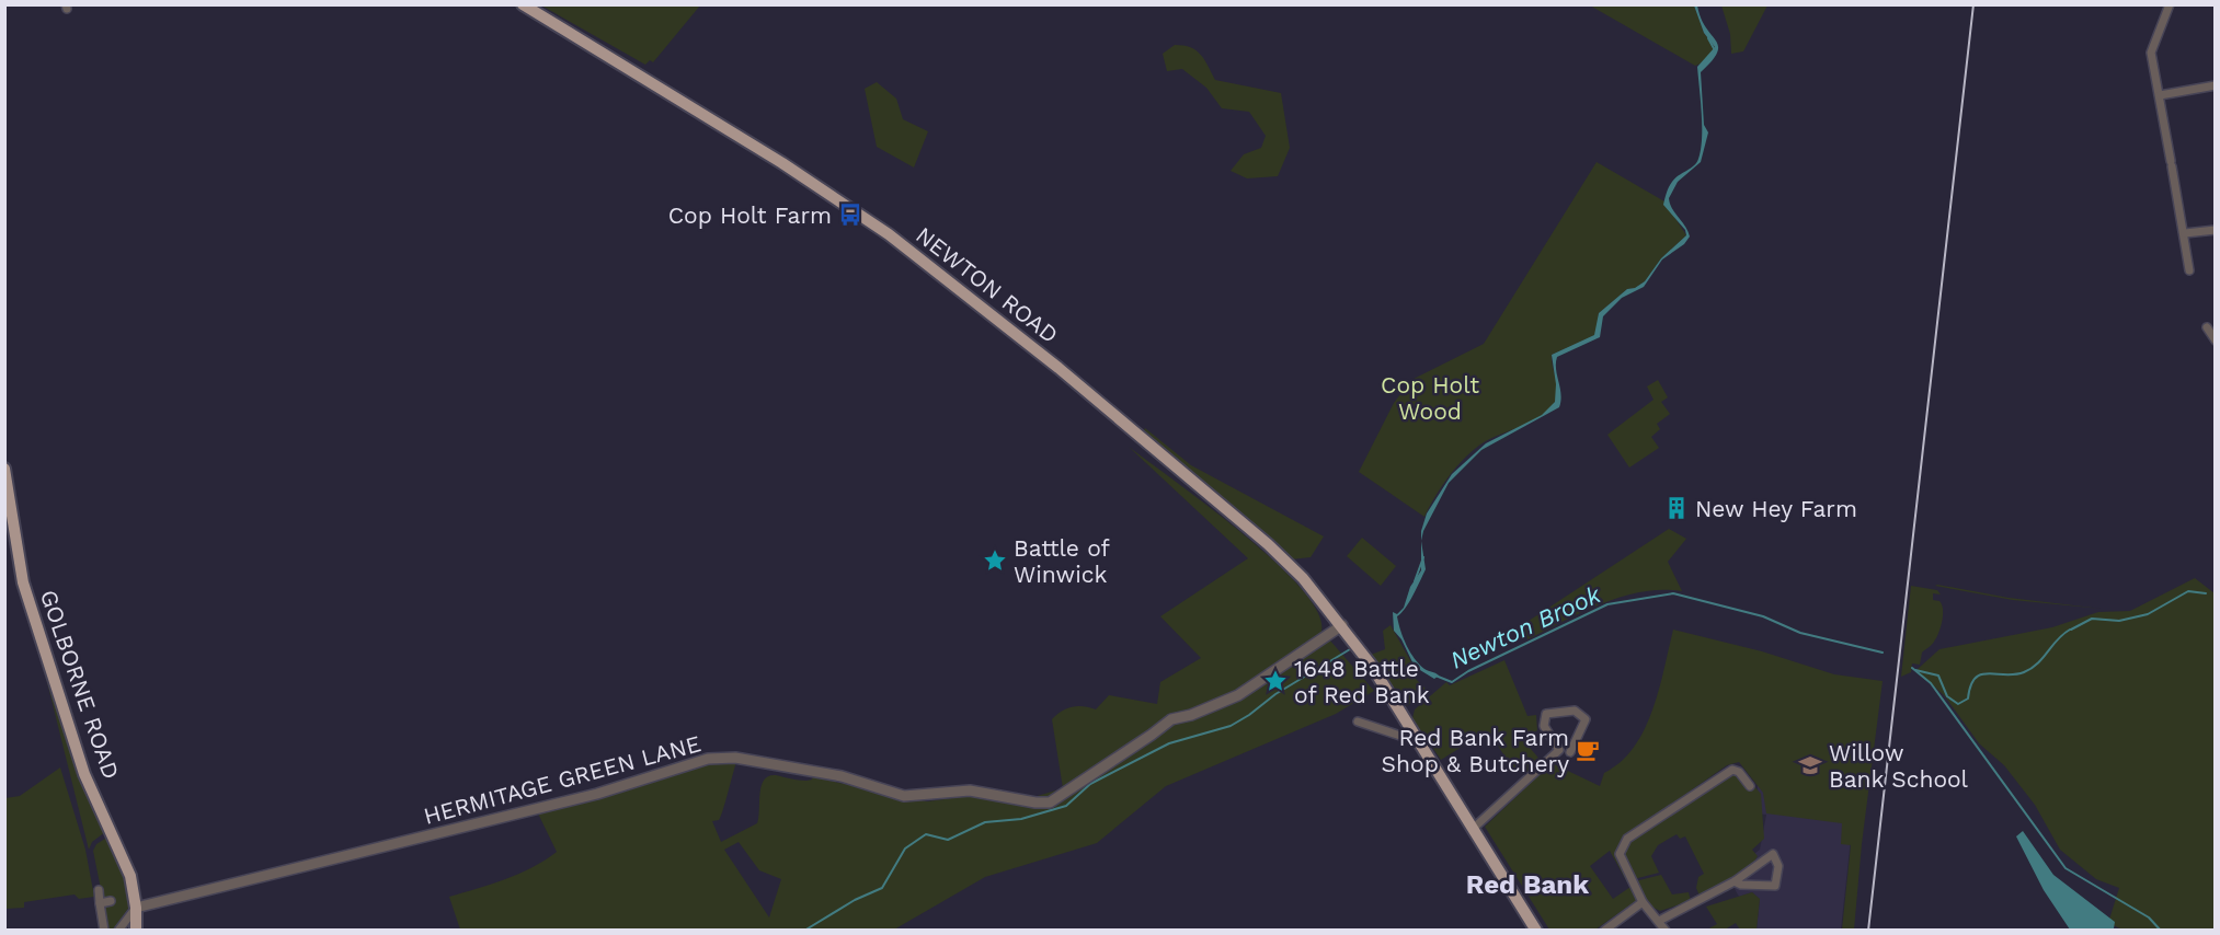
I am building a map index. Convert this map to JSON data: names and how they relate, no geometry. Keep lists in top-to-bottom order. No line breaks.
{"streets":{"main road":["NEWTON ROAD","GOLBORNE ROAD"],"street":["HERMITAGE GREEN LANE"]},"crossings":[["NEWTON ROAD","HERMITAGE GREEN LANE"],["GOLBORNE ROAD","HERMITAGE GREEN LANE"]],"districts":["Red Bank"],"water":["Newton Brook"],"parks":["Cop Holt Wood"],"places":{"bus stop":["Cop Holt Farm"],"building":["New Hey Farm"],"place":["Battle of Winwick","1648 Battle of Red Bank"],"cafe":["Red Bank Farm Shop & Butchery"],"school or university":["Willow Bank School"]}}
